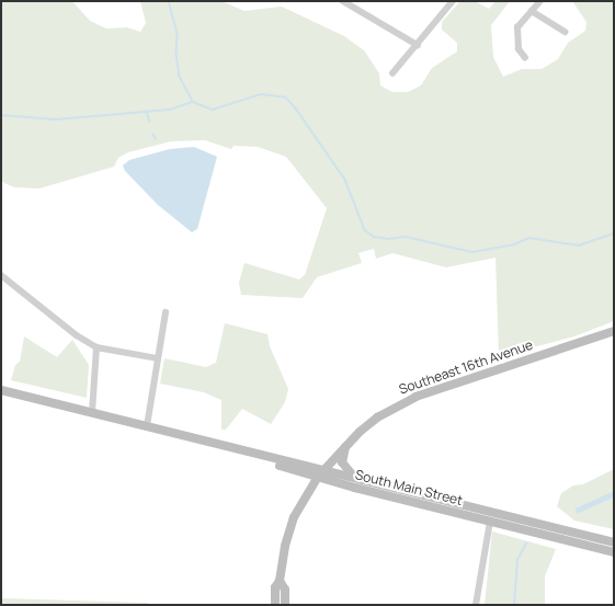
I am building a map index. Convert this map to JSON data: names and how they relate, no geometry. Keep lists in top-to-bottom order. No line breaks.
{"streets":{"main road":["Southeast 16th Avenue","South Main Street"]},"crossings":[["Southeast 16th Avenue","South Main Street"]]}
